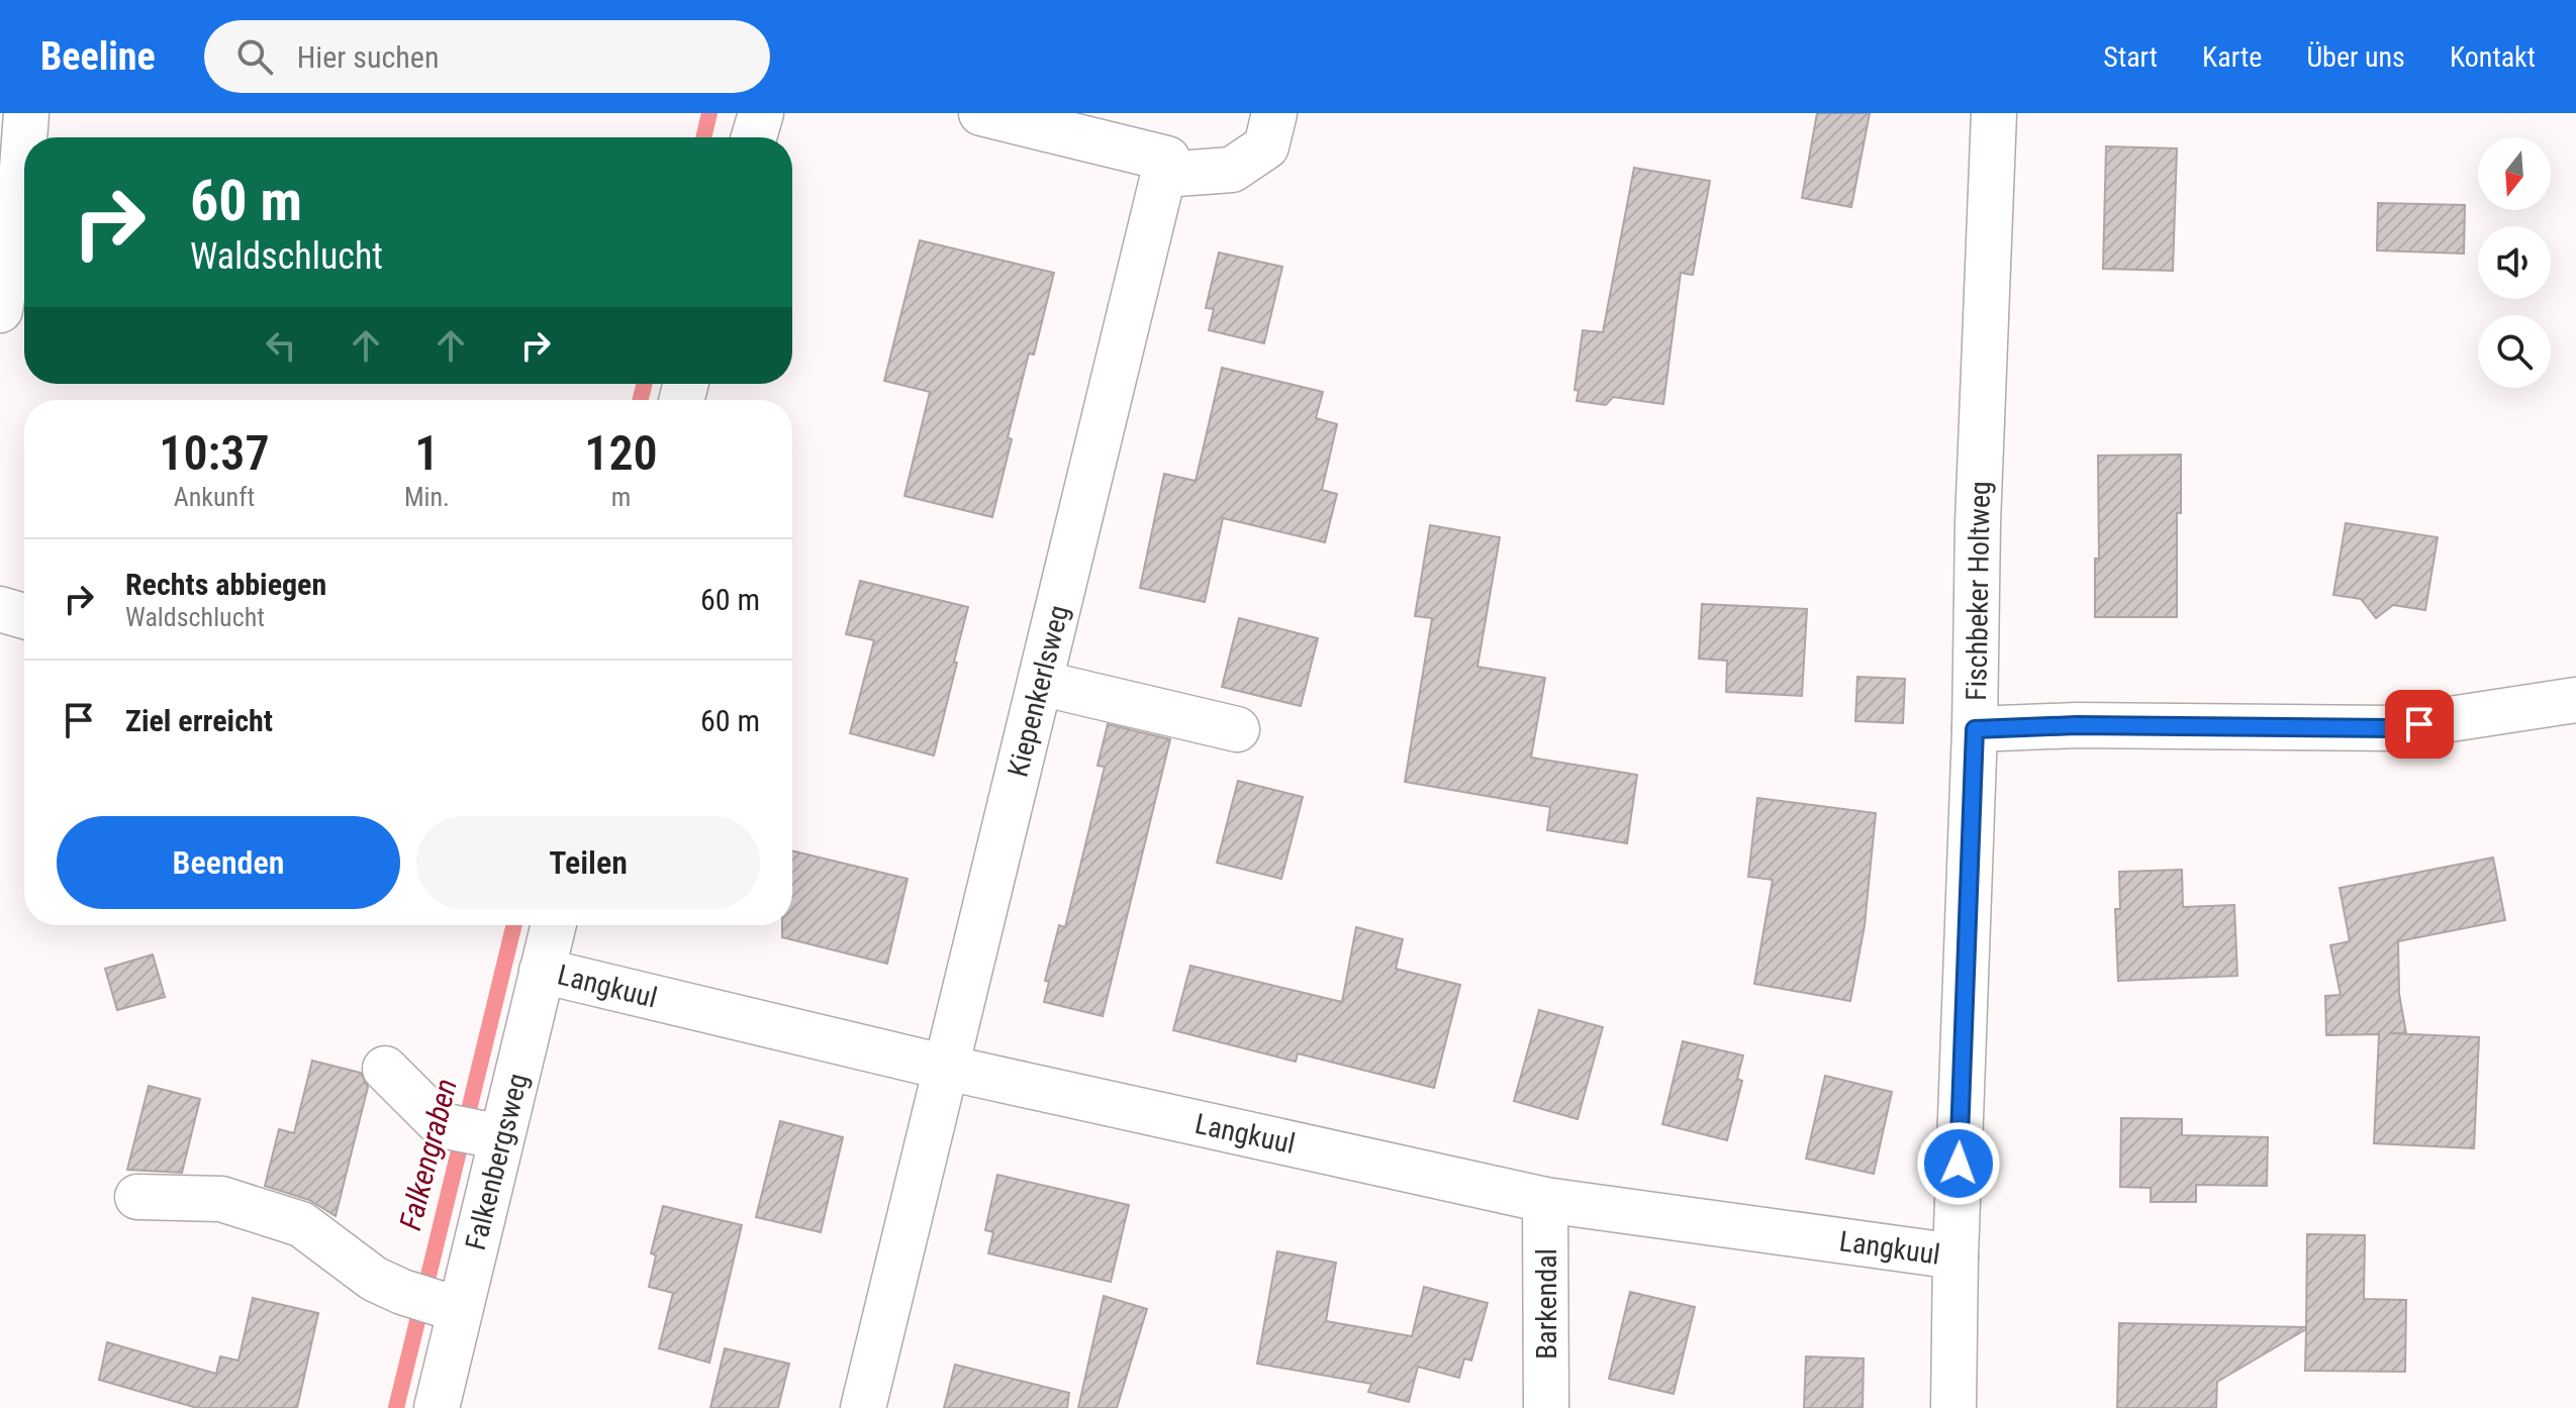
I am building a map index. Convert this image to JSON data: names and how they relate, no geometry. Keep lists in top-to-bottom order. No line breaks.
{"streets":{"street":["Fischbeker Holtweg","Kiepenkerlsweg","Langkuul","Falkenbergsweg","Barkendal"]},"crossings":[["Fischbeker Holtweg","Langkuul"],["Kiepenkerlsweg","Langkuul"],["Langkuul","Falkenbergsweg"],["Langkuul","Barkendal"]],"water":["Falkengraben"],"north":"bottom","page":{"header":"Beeline","search":"Hier suchen","nav":["Start","Karte","Über uns","Kontakt"],"turn":["60 m","Waldschlucht"],"eta":["10:37","Ankunft","1","Min.","120","m"],"list":[{"name":"Rechts abbiegen","note":"Waldschlucht","value":"60 m"},{"name":"Ziel erreicht","value":"60 m"}],"buttons":["Beenden","Teilen"]}}
